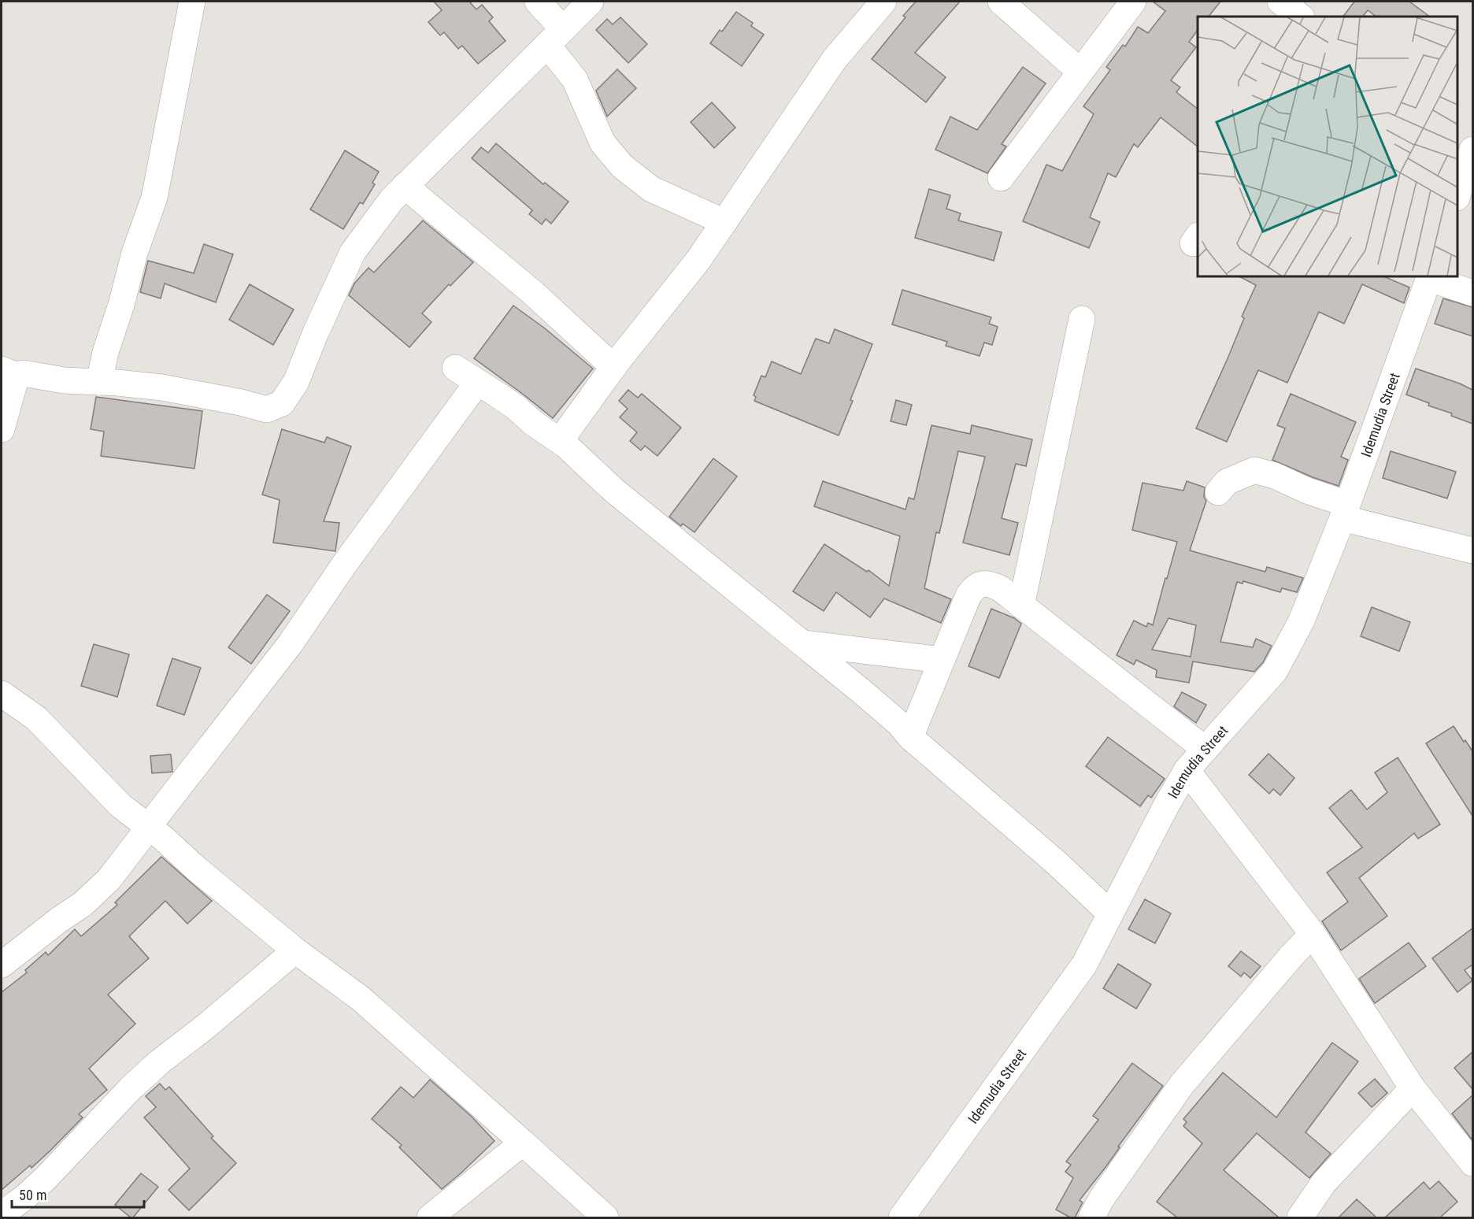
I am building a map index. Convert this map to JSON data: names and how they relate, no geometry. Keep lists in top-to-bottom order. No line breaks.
{"streets":{"street":["Idemudia Street"]},"scale_bar":"50 m"}
